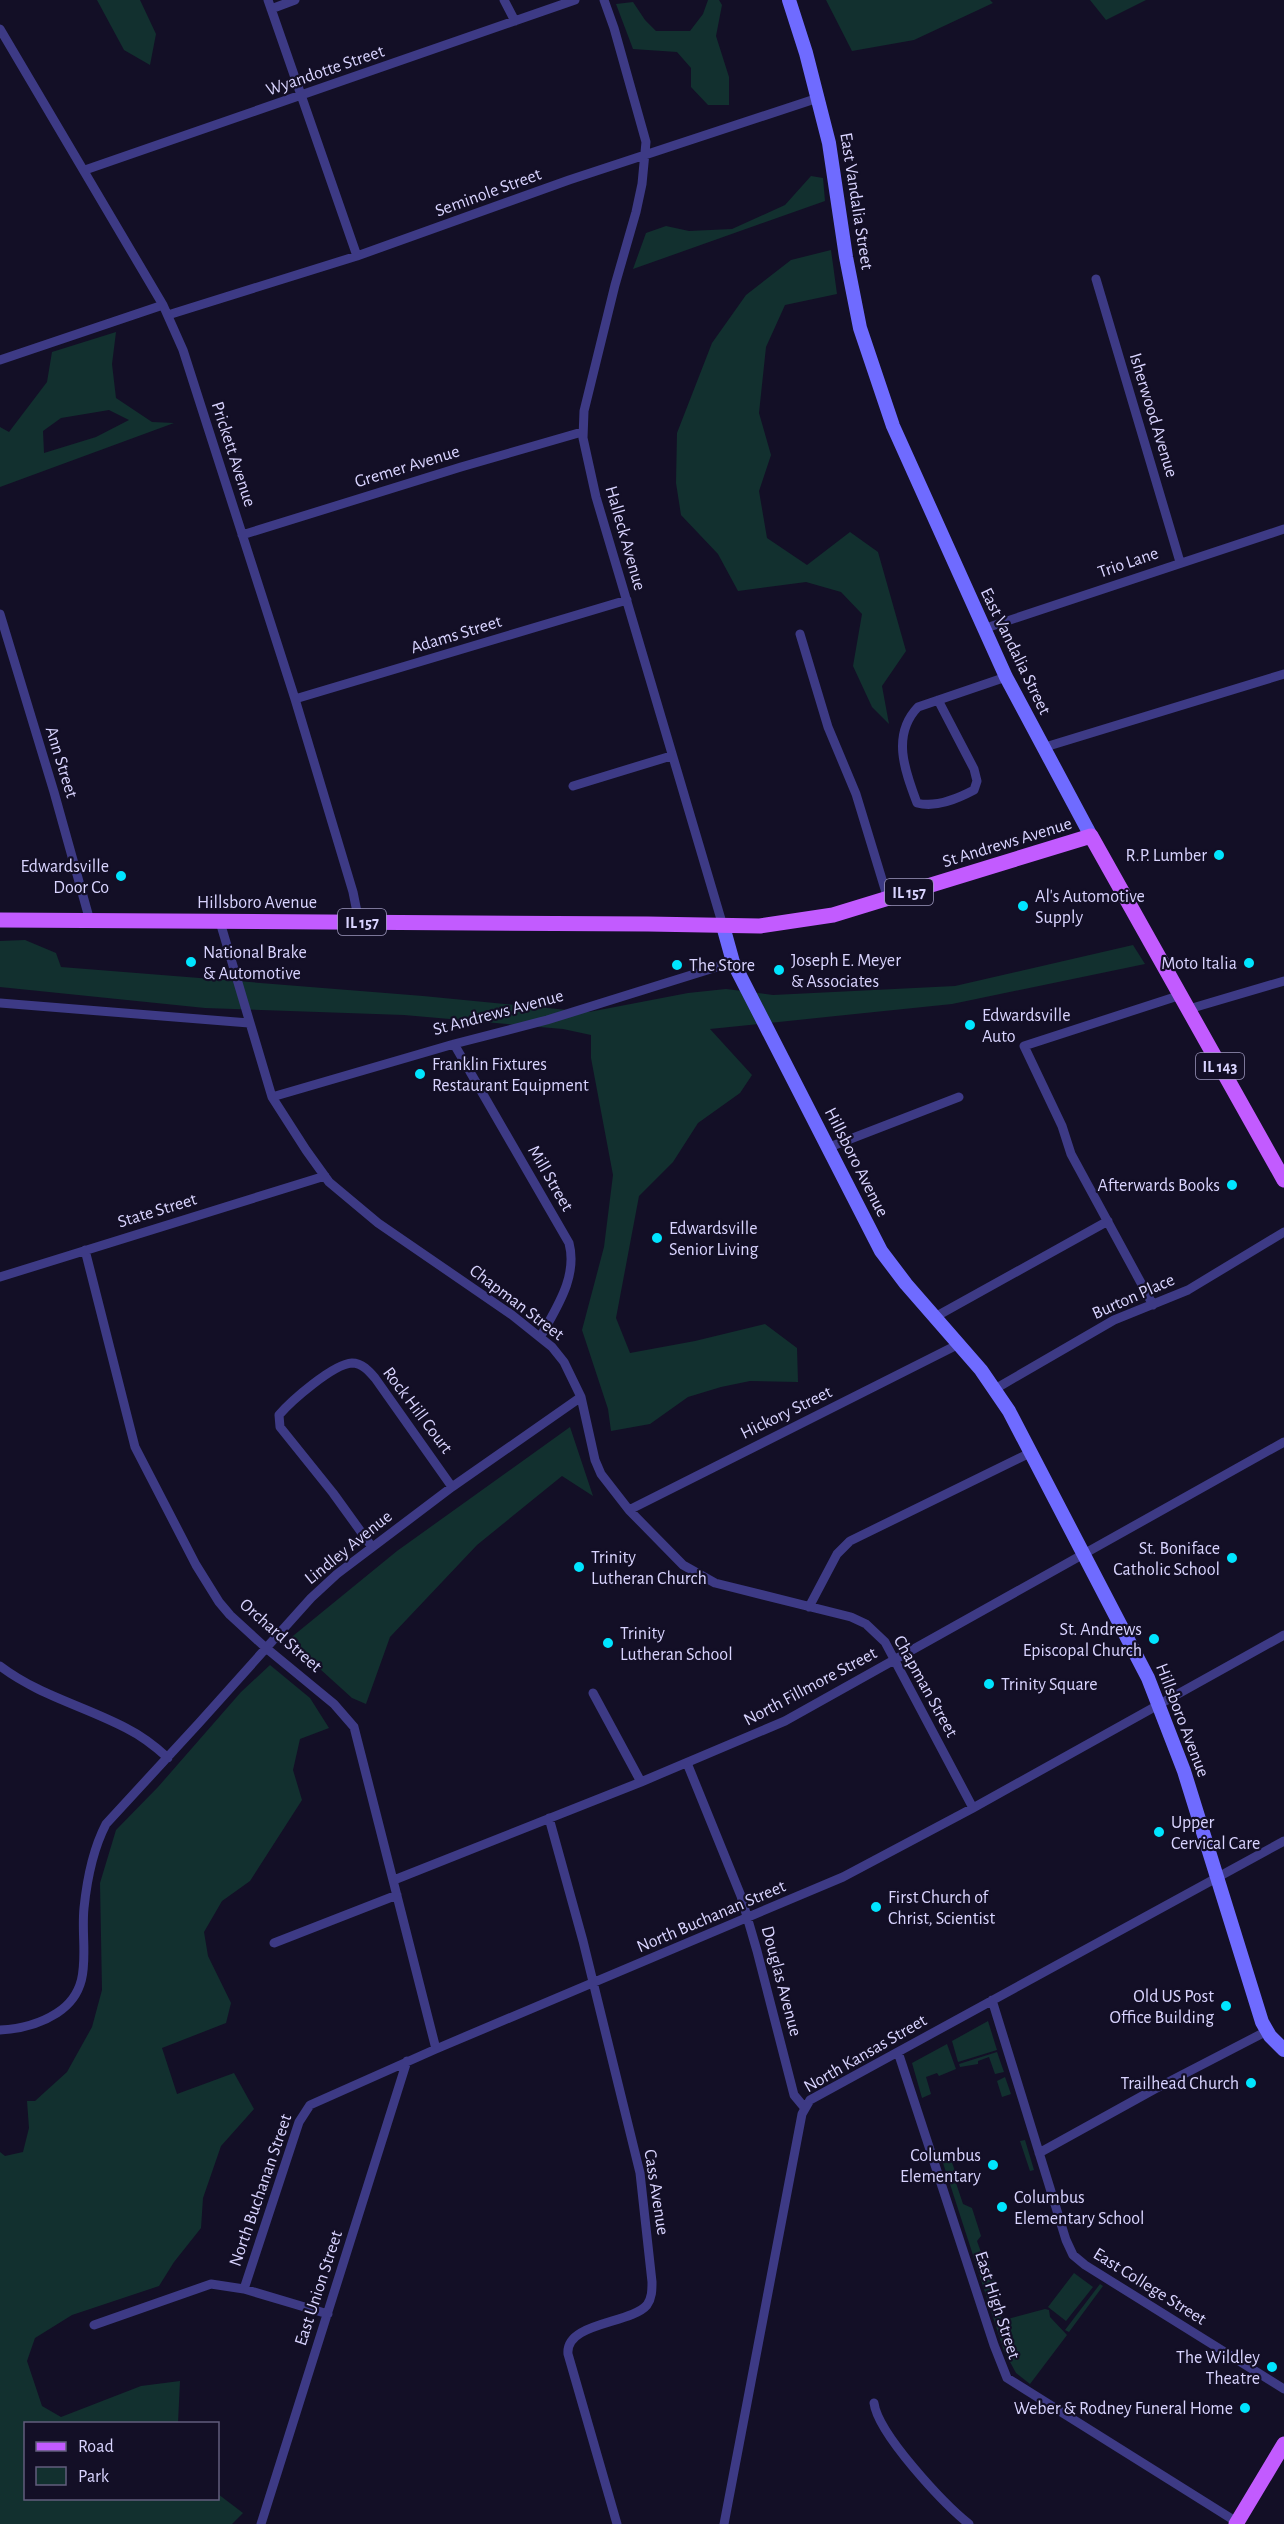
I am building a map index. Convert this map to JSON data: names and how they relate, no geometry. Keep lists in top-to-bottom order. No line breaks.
{"streets":{"main road":["East Vandalia Street","St Andrews Avenue","IL 157","Hillsboro Avenue","IL 143"],"street":["Wyandotte Street","Seminole Street","Isherwood Avenue","Prickett Avenue","Gremer Avenue","Halleck Avenue","Trio Lane","Adams Street","Ann Street","Mill Street","State Street","Burton Place","Chapman Street","Rock Hill Court","Hickory Street","Lindley Avenue","Orchard Street","North Fillmore Street","North Buchanan Street","Douglas Avenue","North Kansas Street","Cass Avenue","East College Street","East Union Street","East High Street"]},"crossings":[["Wyandotte Street","Prickett Avenue"],["Seminole Street","East Vandalia Street"],["Seminole Street","Prickett Avenue"],["Seminole Street","Halleck Avenue"],["Seminole Street","IL 143"],["East Vandalia Street","Trio Lane"],["East Vandalia Street","St Andrews Avenue"],["East Vandalia Street","IL 143"],["Isherwood Avenue","Trio Lane"],["Prickett Avenue","Gremer Avenue"],["Prickett Avenue","Adams Street"],["Prickett Avenue","Hillsboro Avenue"],["Gremer Avenue","Halleck Avenue"],["Halleck Avenue","Adams Street"],["Halleck Avenue","St Andrews Avenue"],["Halleck Avenue","Hillsboro Avenue"],["Ann Street","Hillsboro Avenue"],["St Andrews Avenue","Hillsboro Avenue"],["St Andrews Avenue","Mill Street"],["St Andrews Avenue","Chapman Street"],["Hillsboro Avenue","Burton Place"],["Hillsboro Avenue","Chapman Street"],["Hillsboro Avenue","Hickory Street"],["Hillsboro Avenue","North Fillmore Street"],["Hillsboro Avenue","North Buchanan Street"],["Hillsboro Avenue","North Kansas Street"],["Mill Street","Chapman Street"],["State Street","Chapman Street"],["State Street","Orchard Street"],["Chapman Street","Hickory Street"],["Chapman Street","Lindley Avenue"],["Chapman Street","North Fillmore Street"],["Chapman Street","North Buchanan Street"],["Rock Hill Court","Lindley Avenue"],["Lindley Avenue","Orchard Street"],["Orchard Street","North Fillmore Street"],["Orchard Street","North Buchanan Street"],["North Fillmore Street","Douglas Avenue"],["North Fillmore Street","Cass Avenue"],["North Buchanan Street","Douglas Avenue"],["North Buchanan Street","Cass Avenue"],["North Buchanan Street","East Union Street"],["Douglas Avenue","North Kansas Street"],["North Kansas Street","East College Street"],["North Kansas Street","East High Street"]],"places":["R.P. Lumber","Edwardsville Door Co","Al's Automotive Supply","National Brake & Automotive","Moto Italia","The Store","Joseph E. Meyer & Associates","Edwardsville Auto","Franklin Fixtures Restaurant Equipment","Afterwards Books","Edwardsville Senior Living","St. Boniface Catholic School","Trinity Lutheran Church","St. Andrews Episcopal Church","Trinity Lutheran School","Trinity Square","Upper Cervical Care","First Church of Christ, Scientist","Old US Post Office Building","Trailhead Church","Columbus Elementary","Columbus Elementary School","The Wildley Theatre","Weber & Rodney Funeral Home"],"legend":["Road","Park"]}
